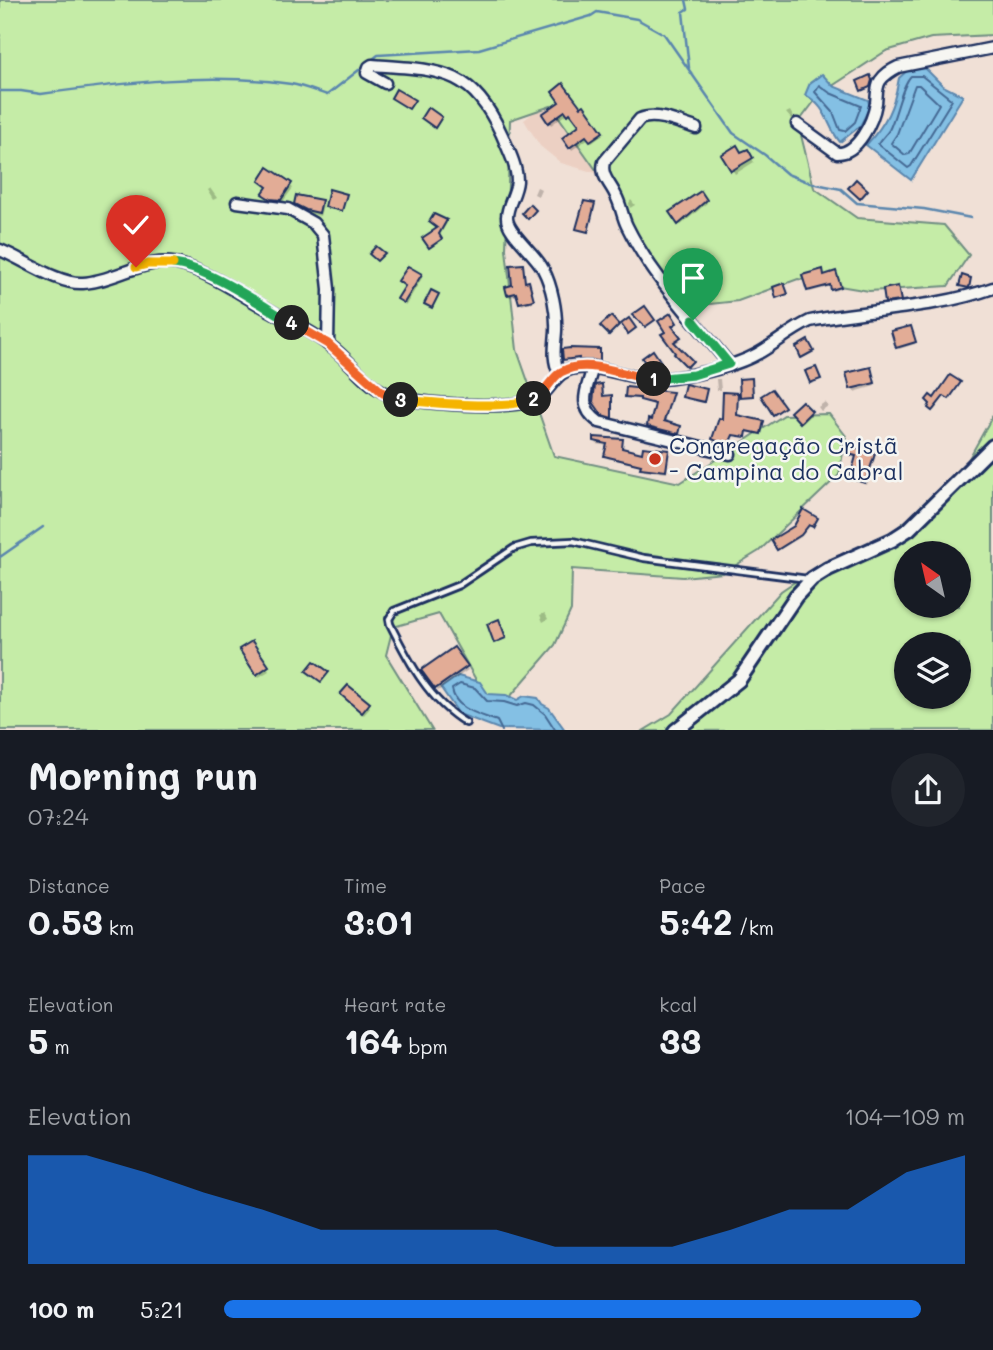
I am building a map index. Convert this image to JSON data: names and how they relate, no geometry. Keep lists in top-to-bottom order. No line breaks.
{"places":["Congregação Cristã - Campina do Cabral"],"north":"top left","page":{"pins":["4","1","2","3"],"heading":["Morning run","07:24"],"stats":[["Distance","0.53 km"],["Time","3:01"],["Pace","5:42 /km"],["Elevation","5 m"],["Heart rate","164 bpm"],["kcal","33"]],"chart":["Elevation","104–109 m"],"list":[{"name":"100 m","note":"5:21"}]}}
